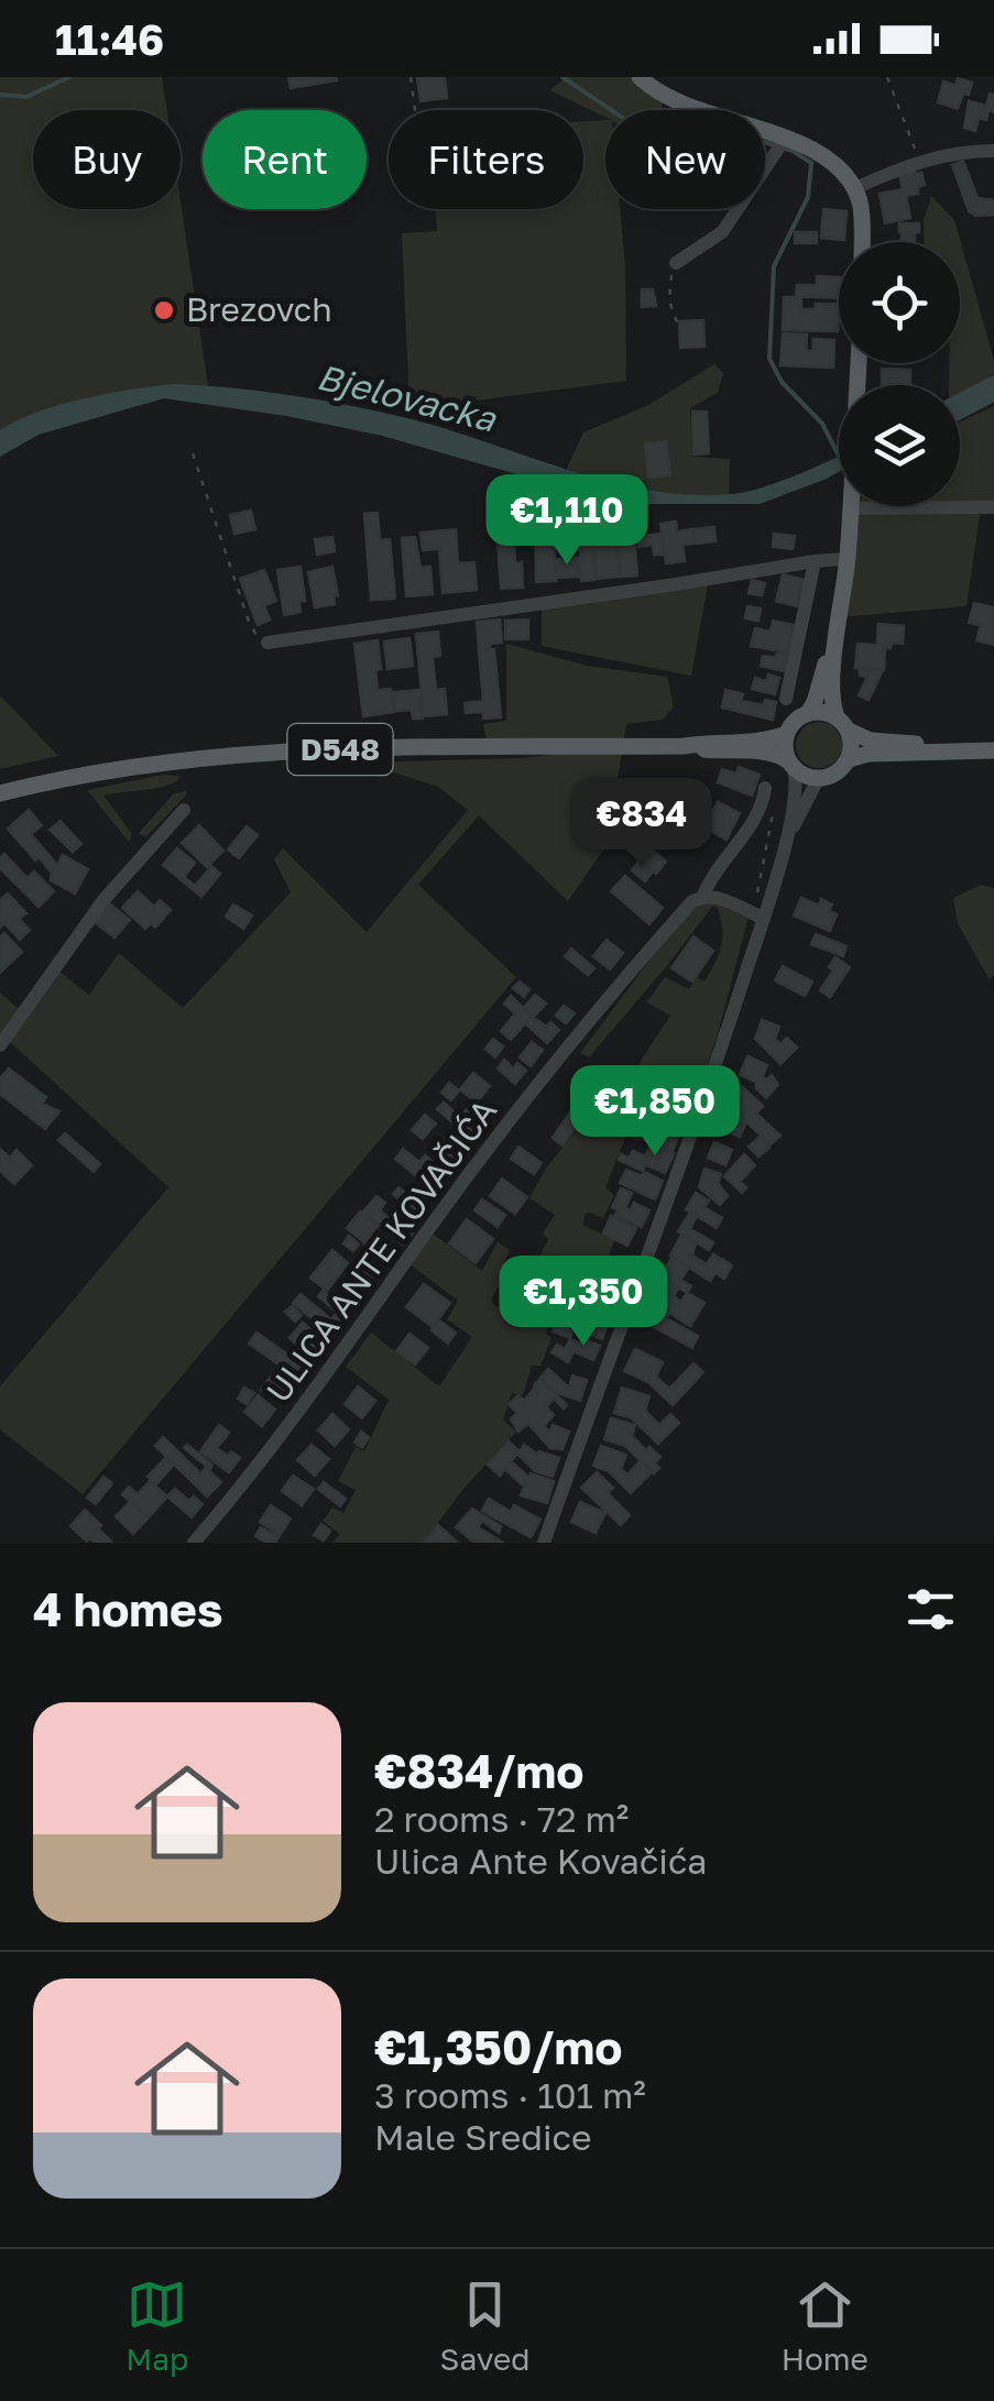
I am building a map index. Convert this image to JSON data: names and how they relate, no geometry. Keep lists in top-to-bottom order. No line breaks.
{"streets":{"main road":["D548"],"street":["ULICA ANTE KOVAČIĆA"]},"water":["Bjelovacka"],"places":["Brezovch"],"page":{"status":"11:46","chip":["Buy","Rent","Filters","New"],"price":["€1,110","€834","€1,850","€1,350"],"heading":"4 homes","list":[{"name":"€834/mo","note":"2 rooms · 72 m² · Ulica Ante Kovačića"},{"name":"€1,350/mo","note":"3 rooms · 101 m² · Male Sredice"}],"tabs":["Map","Saved","Home"]}}
